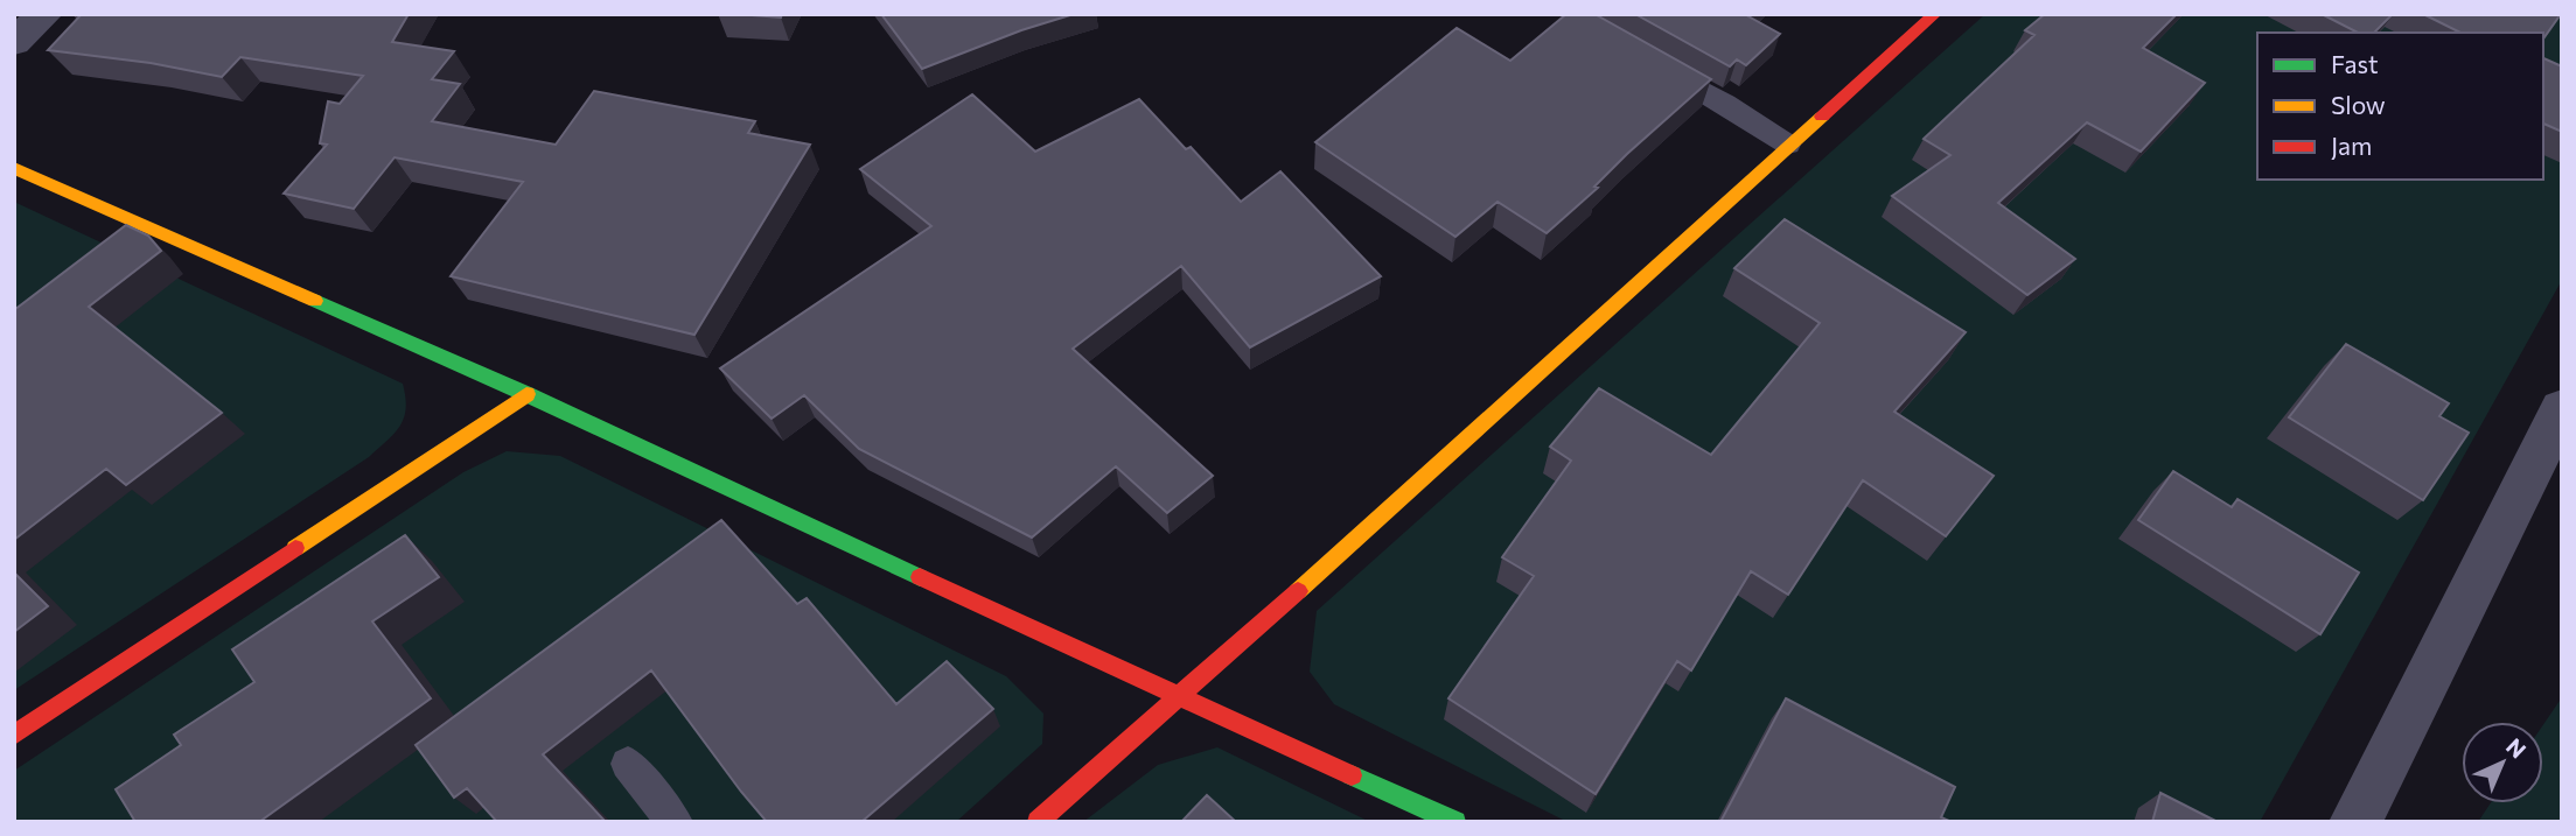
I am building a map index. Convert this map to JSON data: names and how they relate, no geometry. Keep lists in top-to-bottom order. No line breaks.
{"legend":["Fast","Slow","Jam"],"north":"top right"}
